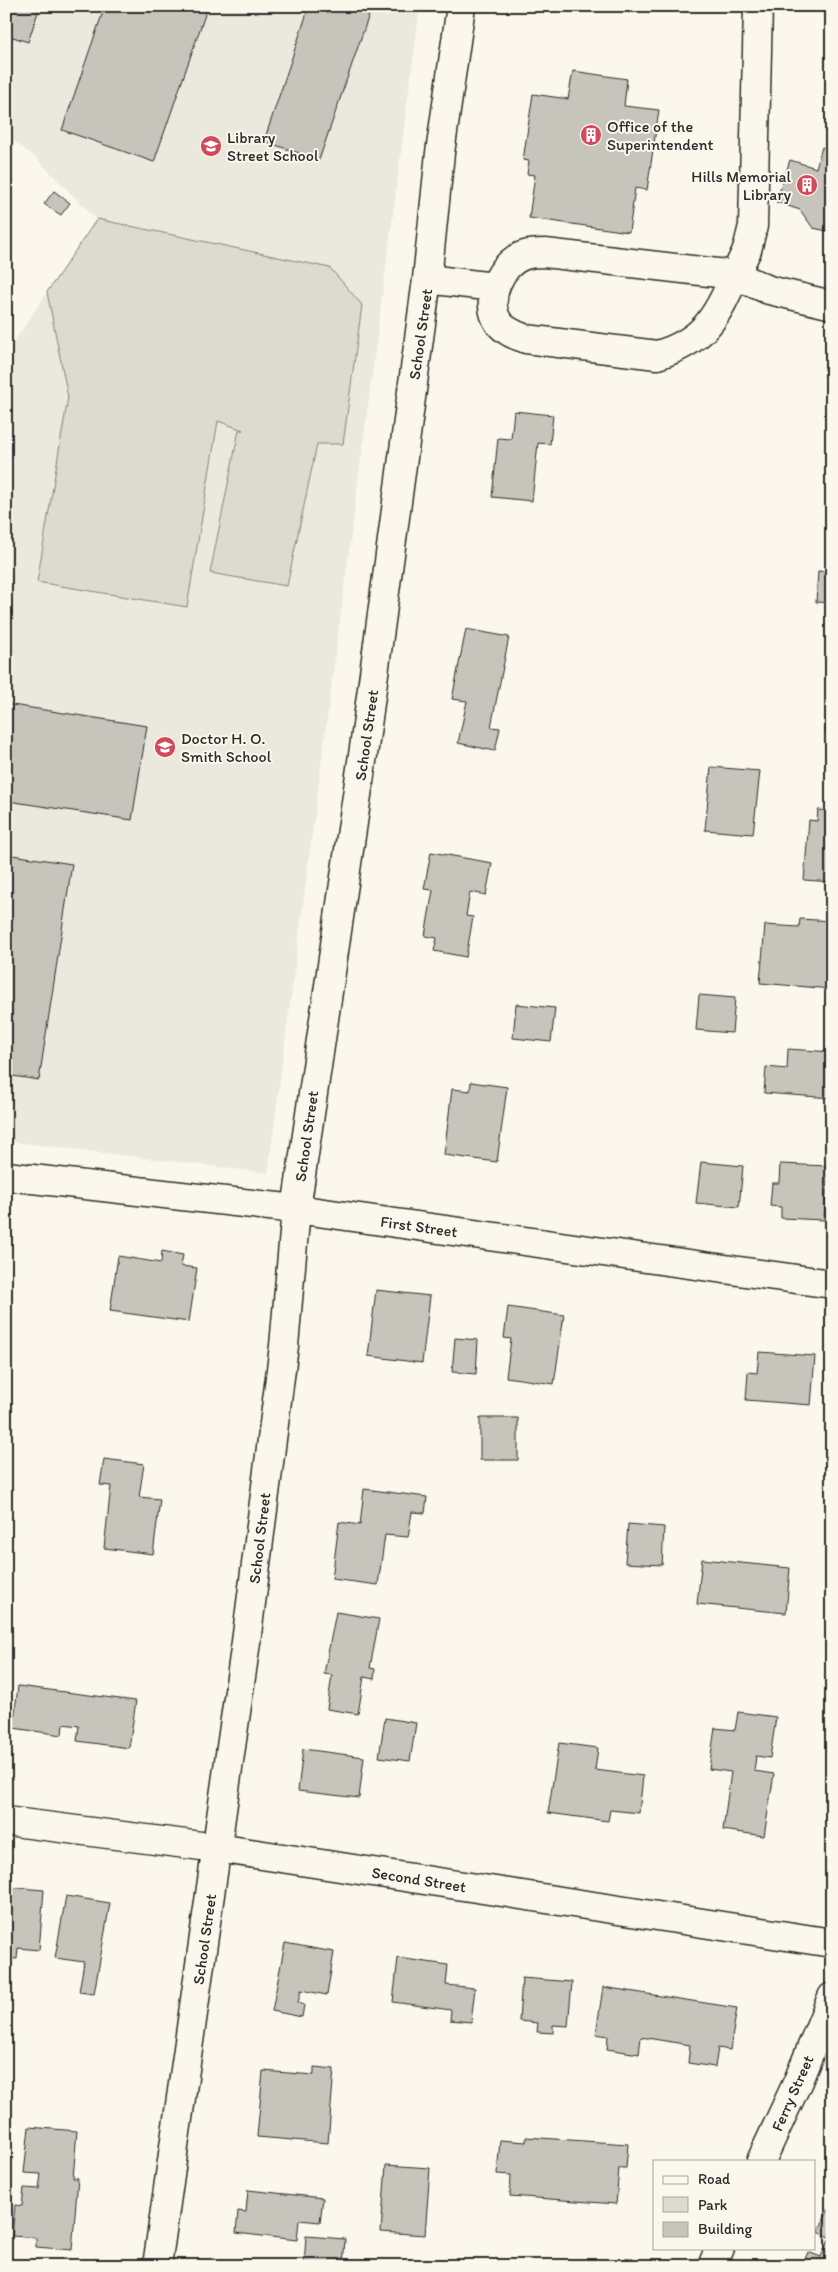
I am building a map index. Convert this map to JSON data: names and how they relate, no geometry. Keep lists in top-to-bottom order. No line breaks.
{"streets":{"street":["School Street","First Street","Second Street","Ferry Street"]},"crossings":[["School Street","First Street"],["School Street","Second Street"]],"places":{"building":["Office of the Superintendent","Hills Memorial Library"],"school or university":["Library Street School","Doctor H. O. Smith School"]},"legend":["Road","Park","Building"]}
